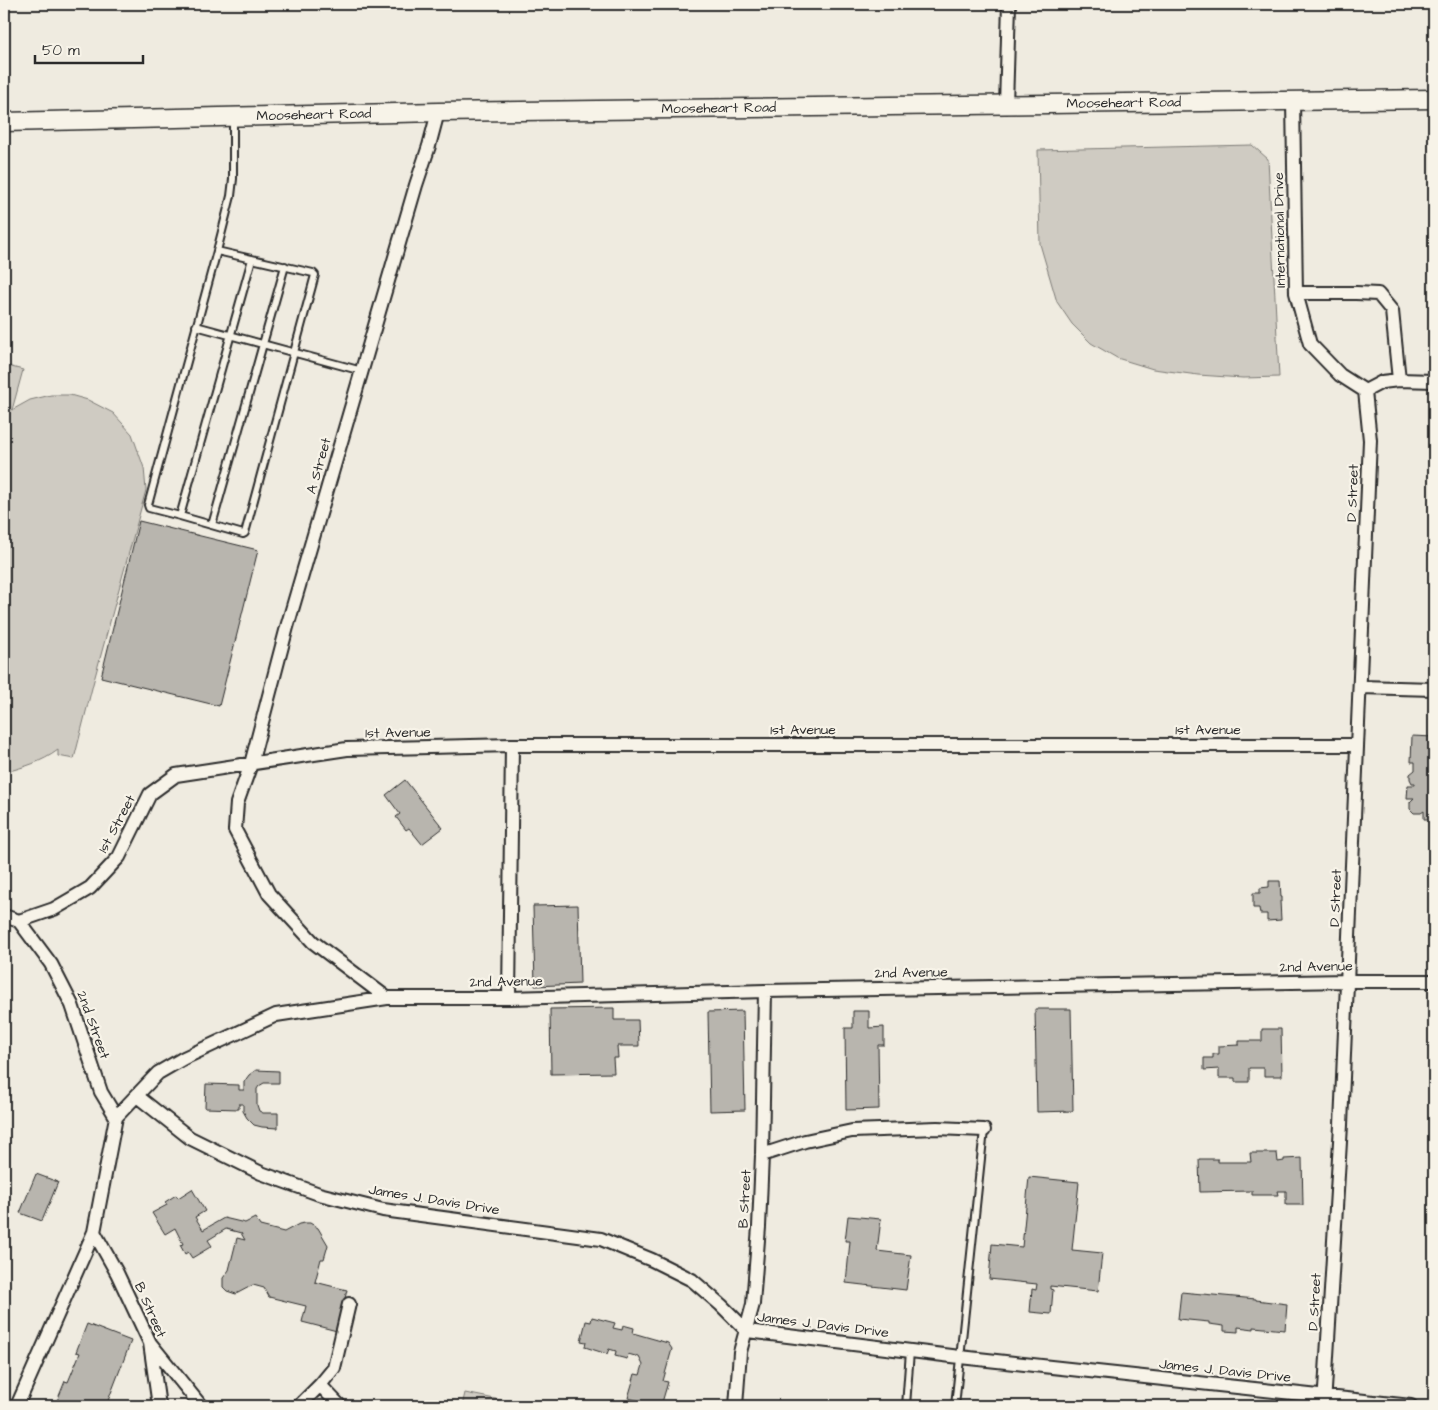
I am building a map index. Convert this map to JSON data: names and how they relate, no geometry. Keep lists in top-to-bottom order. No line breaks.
{"streets":{"main road":["Mooseheart Road"],"street":["International Drive","A Street","D Street","1st Avenue","1st Street","2nd Avenue","2nd Street","B Street","James J. Davis Drive"]},"crossings":[["Mooseheart Road","International Drive"],["Mooseheart Road","A Street"],["International Drive","D Street"],["A Street","1st Avenue"],["A Street","1st Street"],["A Street","2nd Avenue"],["D Street","1st Avenue"],["D Street","2nd Avenue"],["D Street","James J. Davis Drive"],["1st Avenue","1st Street"],["1st Street","2nd Street"],["2nd Avenue","B Street"],["2nd Avenue","James J. Davis Drive"],["B Street","James J. Davis Drive"]],"scale_bar":"50 m"}
